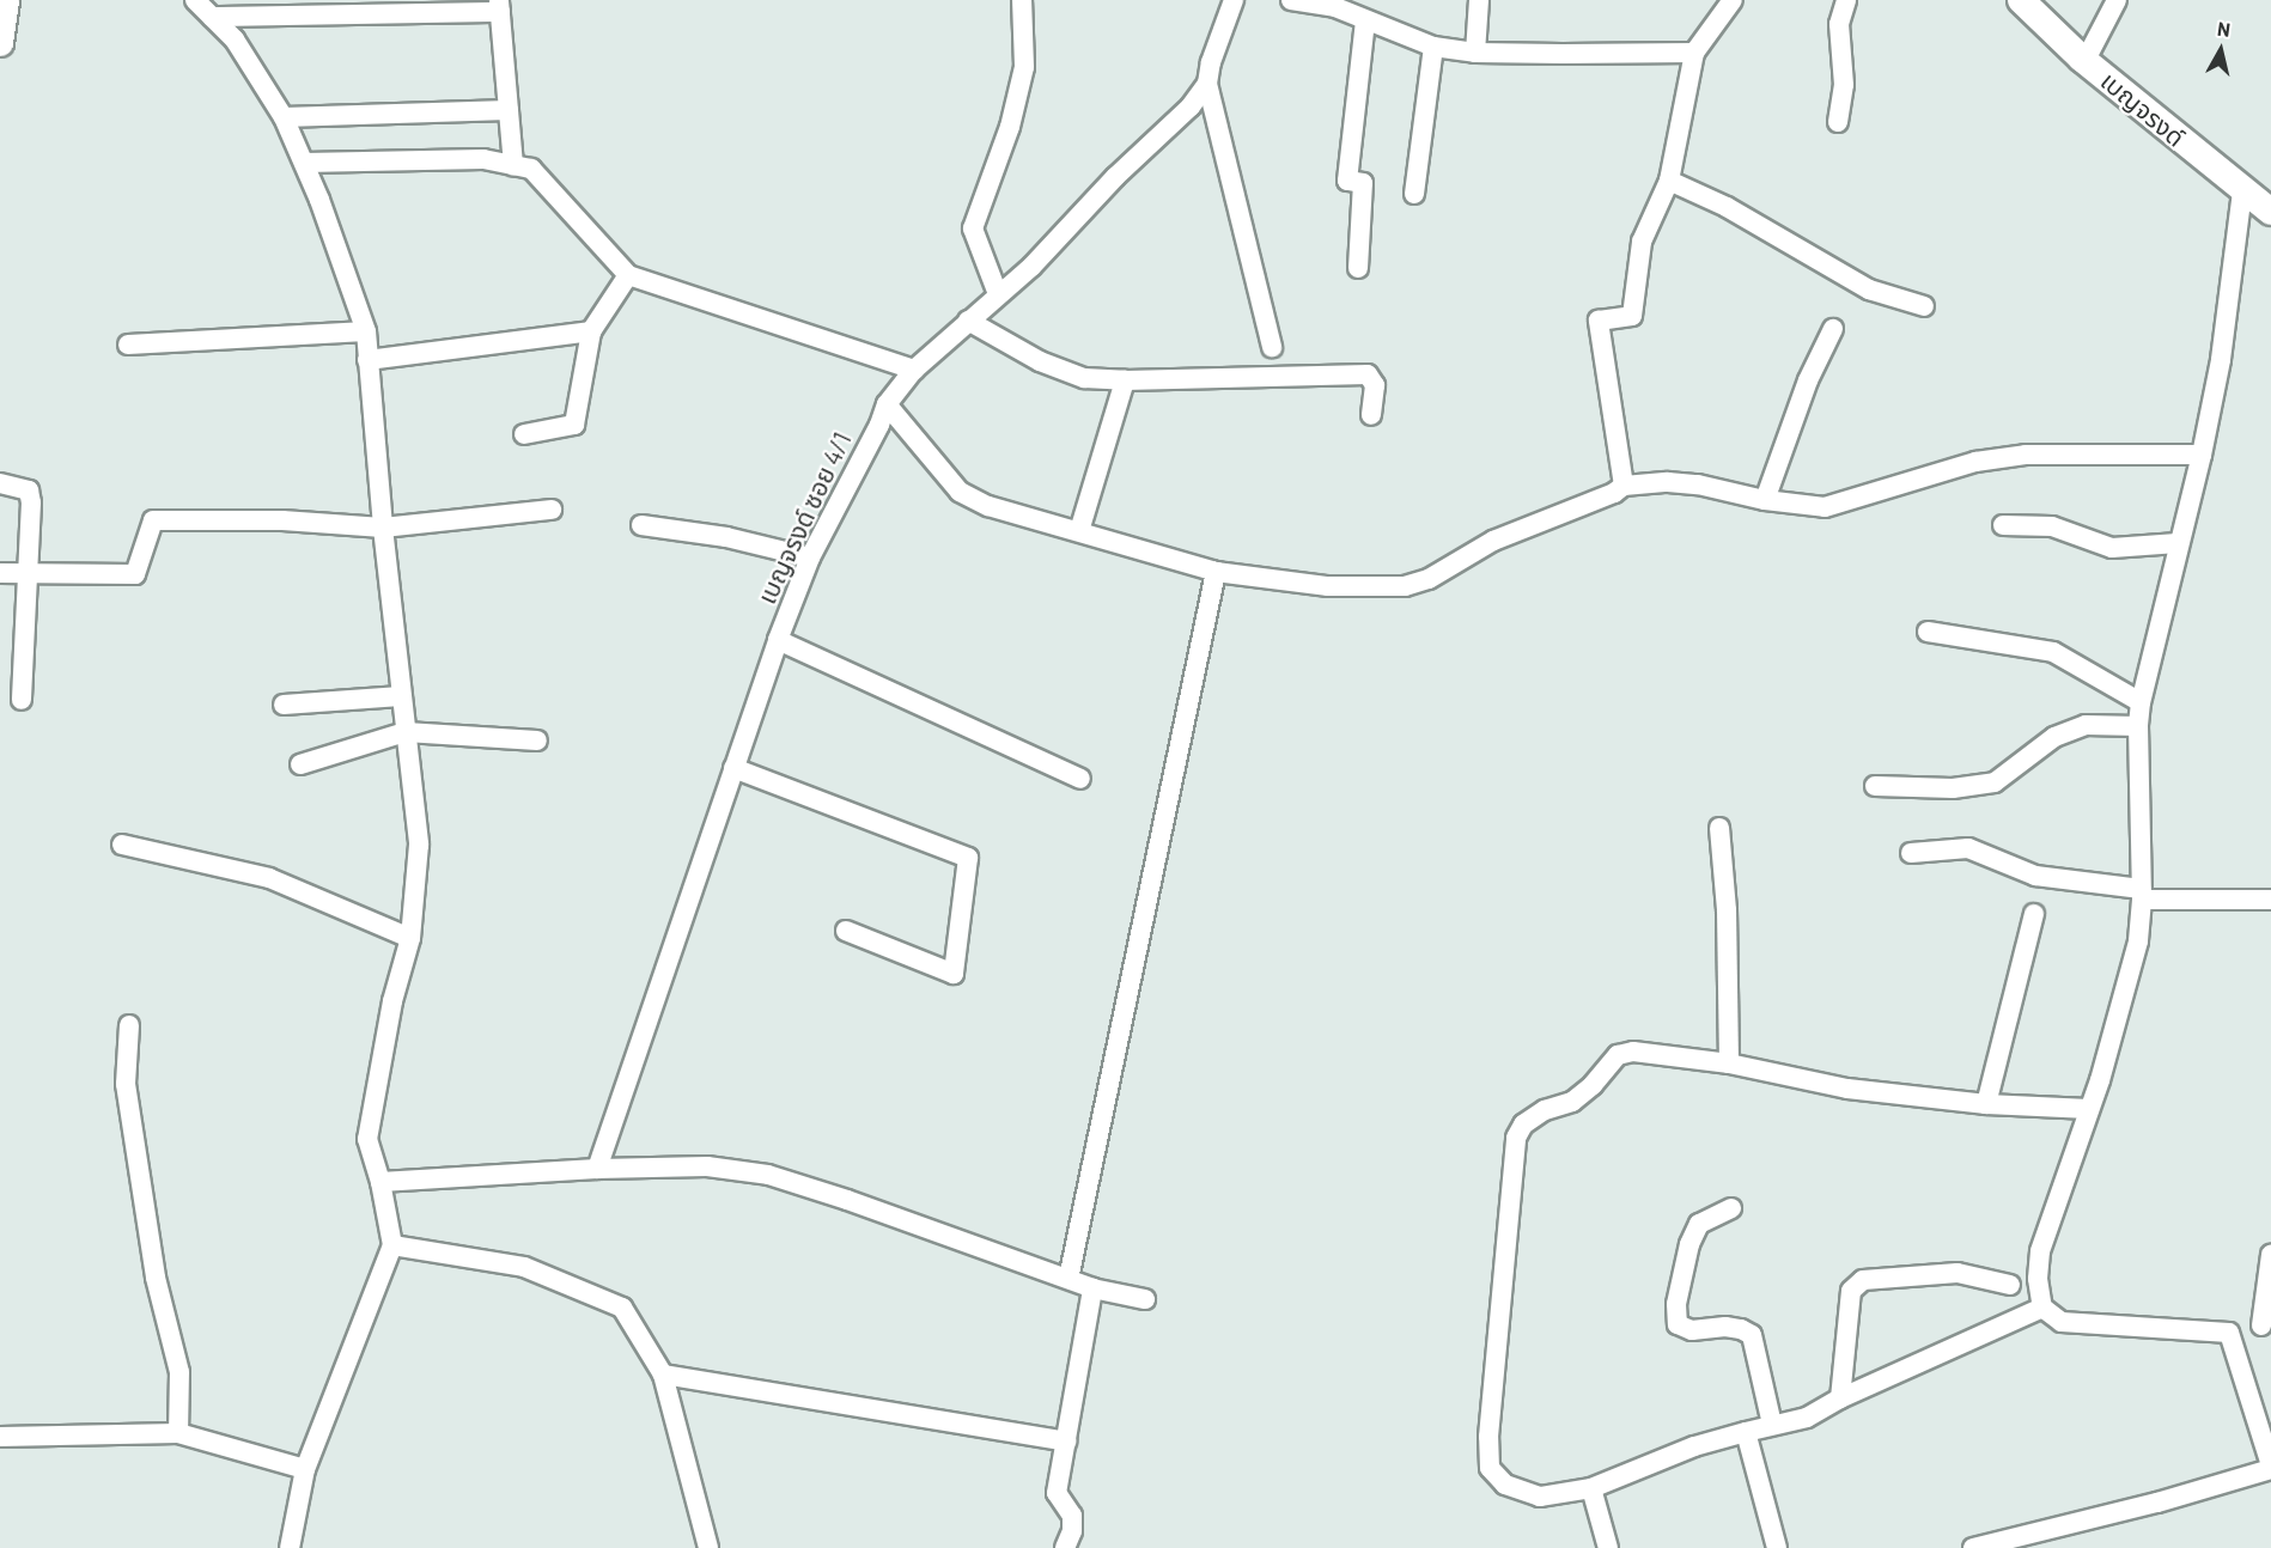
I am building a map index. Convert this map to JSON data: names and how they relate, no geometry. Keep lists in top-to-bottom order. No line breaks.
{"streets":{"street":["เบญจรงด์","เบญจรงด์ ซอย 4/1"]},"north":"top"}
